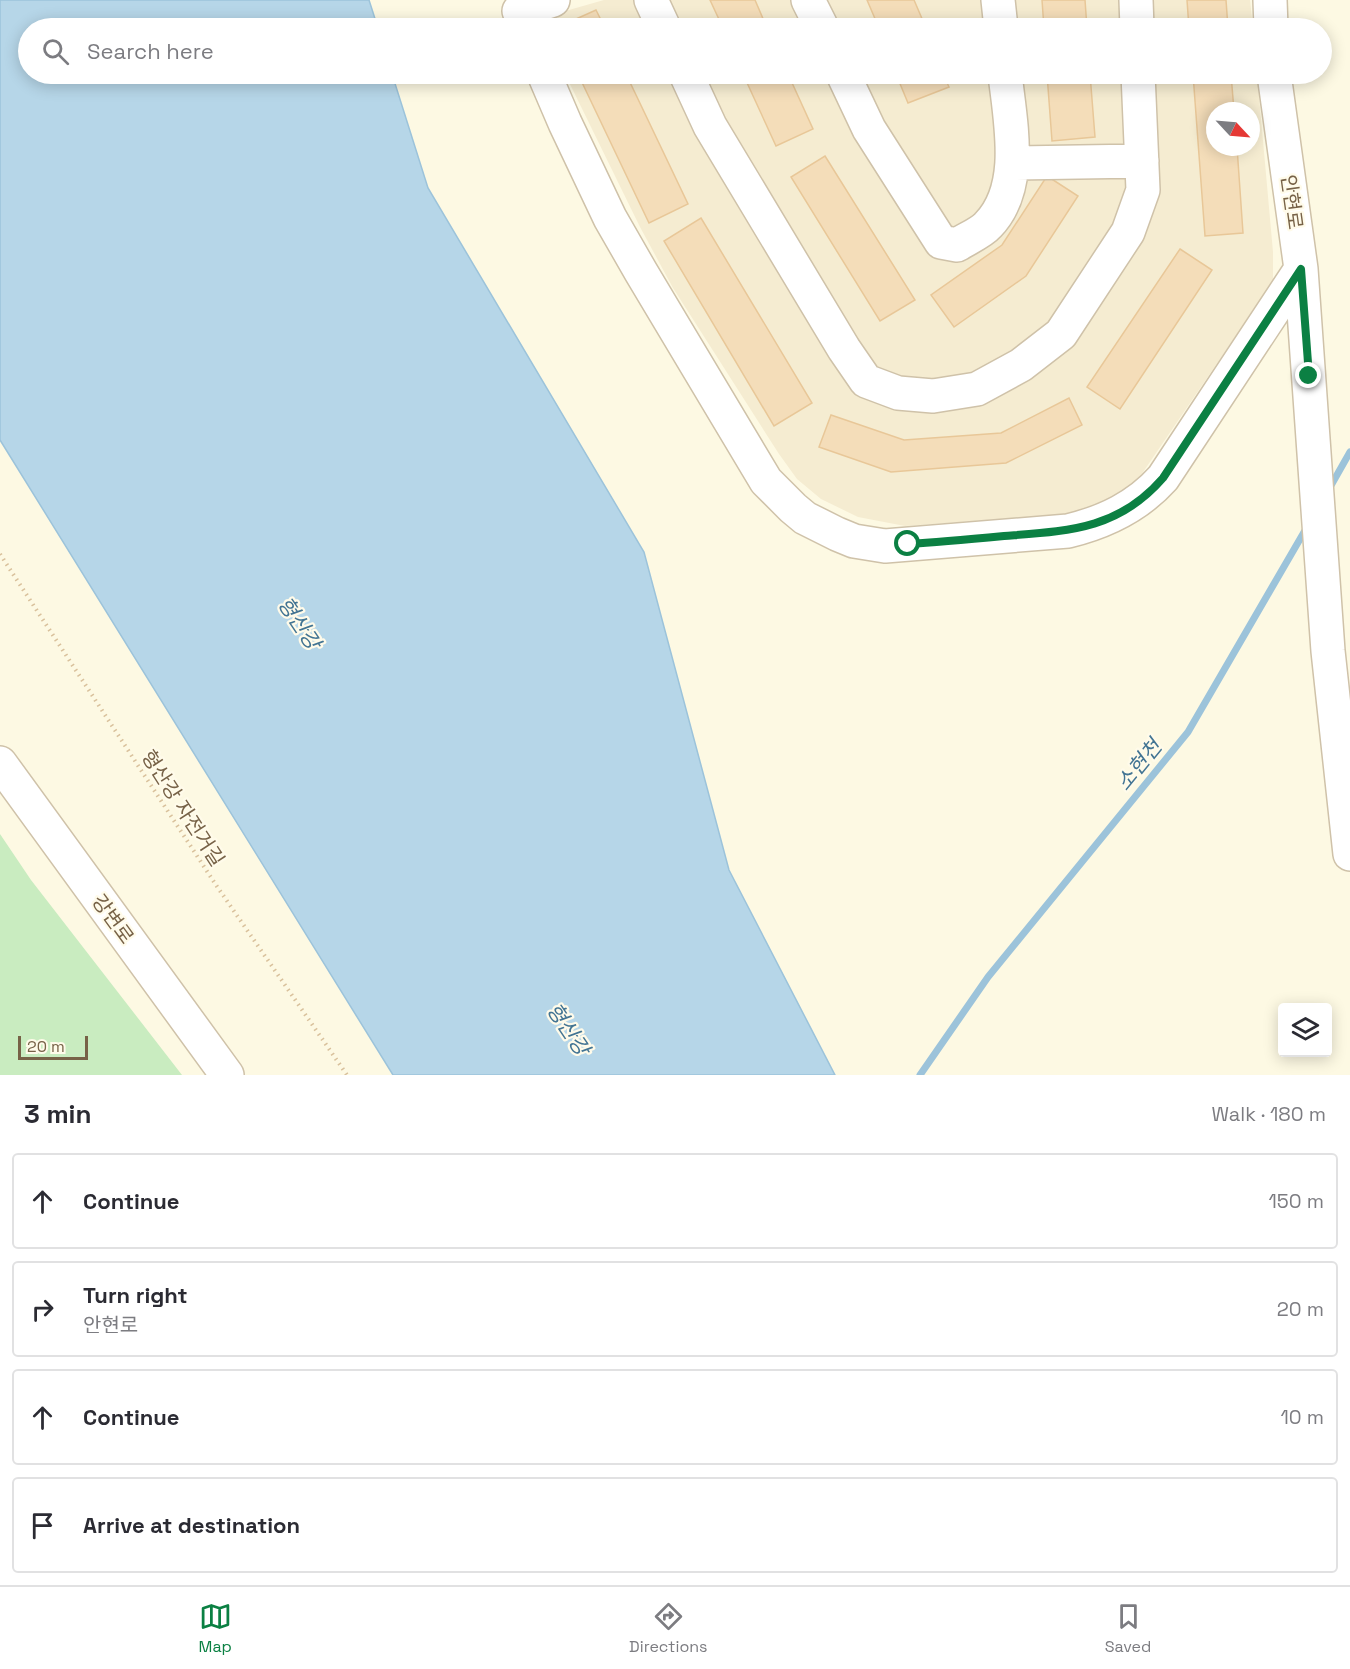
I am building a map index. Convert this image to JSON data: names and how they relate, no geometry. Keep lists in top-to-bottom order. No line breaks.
{"streets":{"street":["안현로","강변로"],"path":["형산강 자전거길"]},"water":["형산강","소현천"],"scale_bar":"20 m","north":"bottom right","page":{"search":"Search here","scale":"20 m","heading":["3 min","Walk · 180 m"],"list":[["Continue","150 m"],["Turn right","안현로","20 m"],["Continue","10 m"],"Arrive at destination"],"nav":["Map","Directions","Saved"]}}
